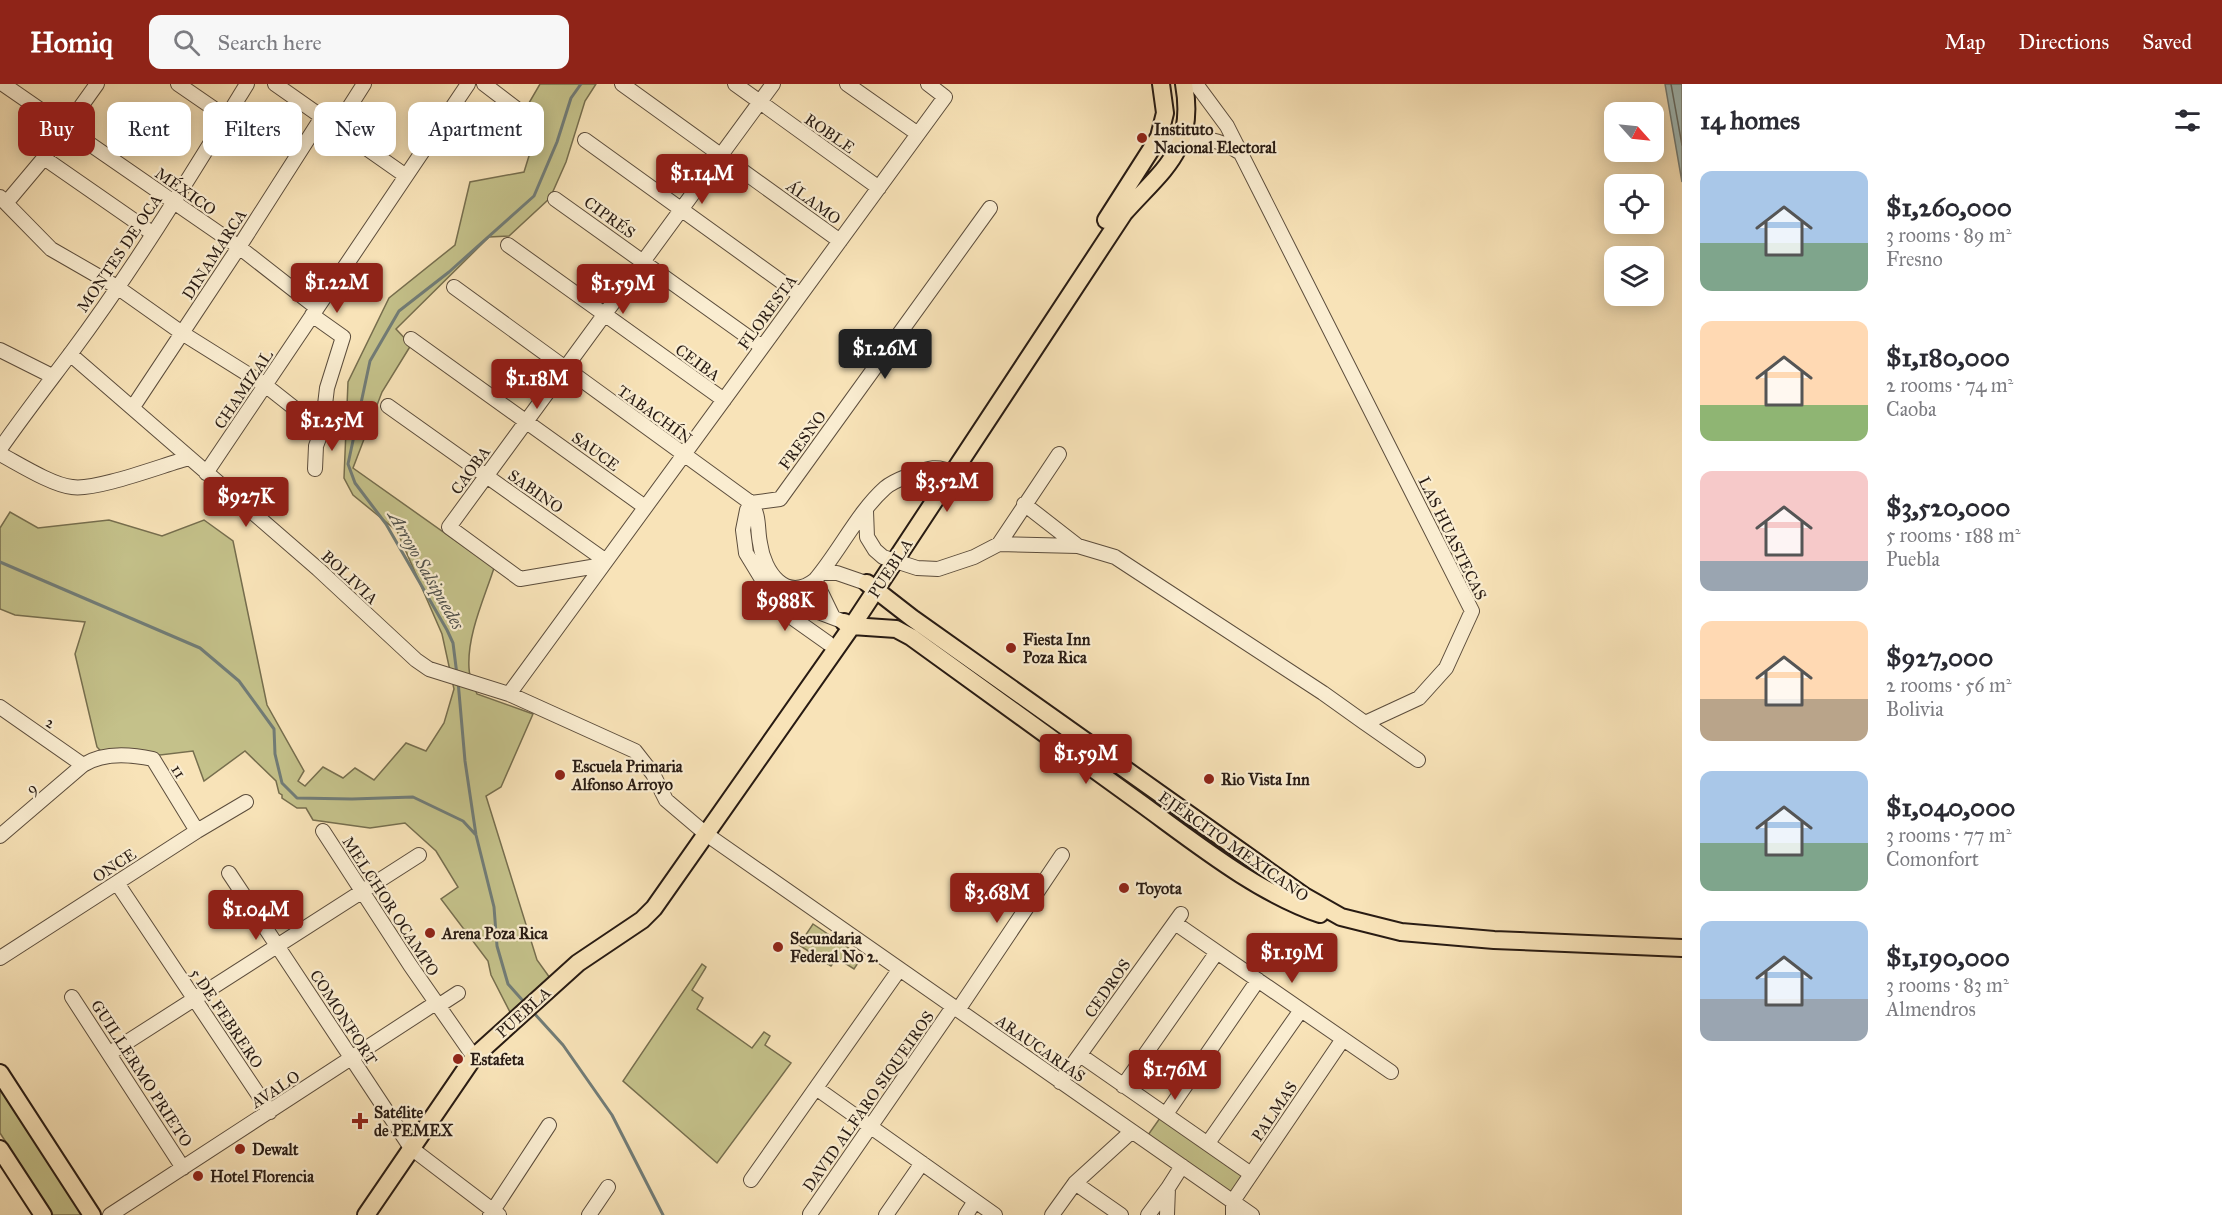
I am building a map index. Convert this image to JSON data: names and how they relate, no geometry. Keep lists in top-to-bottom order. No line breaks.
{"streets":{"main road":["PUEBLA","EJÉRCITO MEXICANO"],"street":["ROBLE","MÉXICO","ÁLAMO","CIPRÉS","MONTES DE OCA","DINAMARCA","FLORESTA","CEIBA","CHAMIZAL","TABACHÍN","FRESNO","SAUCE","CAOBA","SABINO","LAS HUASTECAS","BOLIVIA","2","11","9","ONCE","MELCHOR OCAMPO","CEDROS","COMONFORT","5 DE FEBRERO","ARAUCARIAS","GUILLERMO PRIETO","AVALO","DAVID ALFARO SIQUEIROS","PALMAS"]},"crossings":[["ROBLE","FLORESTA"],["ROBLE","CAOBA"],["MÉXICO","MONTES DE OCA"],["MÉXICO","DINAMARCA"],["MÉXICO","CHAMIZAL"],["ÁLAMO","FLORESTA"],["ÁLAMO","CAOBA"],["CIPRÉS","FLORESTA"],["CIPRÉS","CAOBA"],["MONTES DE OCA","BOLIVIA"],["DINAMARCA","BOLIVIA"],["FLORESTA","CEIBA"],["FLORESTA","TABACHÍN"],["FLORESTA","SAUCE"],["FLORESTA","CAOBA"],["FLORESTA","SABINO"],["FLORESTA","BOLIVIA"],["FLORESTA","ARAUCARIAS"],["CEIBA","CAOBA"],["CHAMIZAL","BOLIVIA"],["TABACHÍN","FRESNO"],["TABACHÍN","CAOBA"],["SAUCE","CAOBA"],["CAOBA","SABINO"],["PUEBLA","EJÉRCITO MEXICANO"],["PUEBLA","MELCHOR OCAMPO"],["PUEBLA","COMONFORT"],["PUEBLA","ARAUCARIAS"],["BOLIVIA","ARAUCARIAS"],["2","11"],["2","9"],["11","9"],["11","ONCE"],["ONCE","5 DE FEBRERO"],["MELCHOR OCAMPO","AVALO"],["CEDROS","ARAUCARIAS"],["COMONFORT","AVALO"],["5 DE FEBRERO","AVALO"],["ARAUCARIAS","DAVID ALFARO SIQUEIROS"],["ARAUCARIAS","PALMAS"],["GUILLERMO PRIETO","AVALO"]],"water":["Arroyo Salsipuedes"],"places":{"other":["Instituto Nacional Electoral","Fiesta Inn Poza Rica","Escuela Primaria Alfonso Arroyo","Rio Vista Inn","Toyota","Arena Poza Rica","Secundaria Federal No 2.","Estafeta","Dewalt","Hotel Florencia"],"health":["Satélite de PEMEX"]},"north":"bottom right","page":{"header":"Homiq","search":"Search here","nav":["Map","Directions","Saved"],"heading":"14 homes","chip":["Buy","Rent","Filters","New","Apartment"],"price":["$1.14M","$1.22M","$1.59M","$1.26M","$1.18M","$1.25M","$3.52M","$927K","$988K","$1.59M","$3.68M","$1.04M","$1.19M","$1.76M"],"list":[{"name":"$1,260,000","note":"3 rooms · 89 m² · Fresno"},{"name":"$1,180,000","note":"2 rooms · 74 m² · Caoba"},{"name":"$3,520,000","note":"5 rooms · 188 m² · Puebla"},{"name":"$927,000","note":"2 rooms · 56 m² · Bolivia"},{"name":"$1,040,000","note":"3 rooms · 77 m² · Comonfort"},{"name":"$1,190,000","note":"3 rooms · 83 m² · Almendros"}]}}
